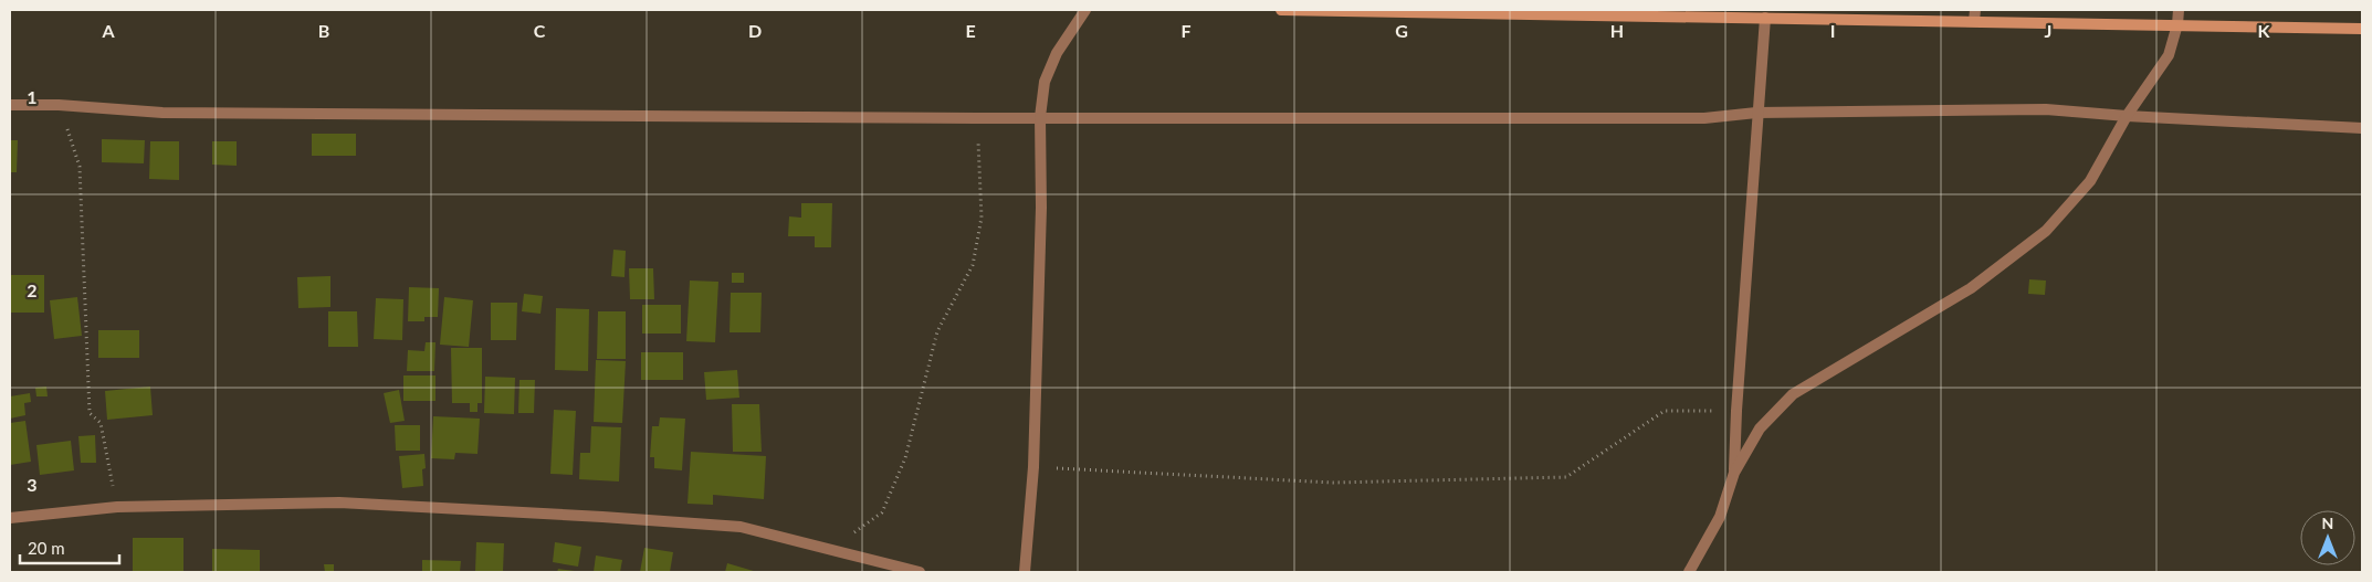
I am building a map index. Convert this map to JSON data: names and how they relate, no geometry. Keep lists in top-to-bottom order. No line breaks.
{"scale_bar":"20 m","north":"top","grid":{"columns":["A","B","C","D","E","F","G","H","I","J","K"],"rows":["1","2","3"]}}
